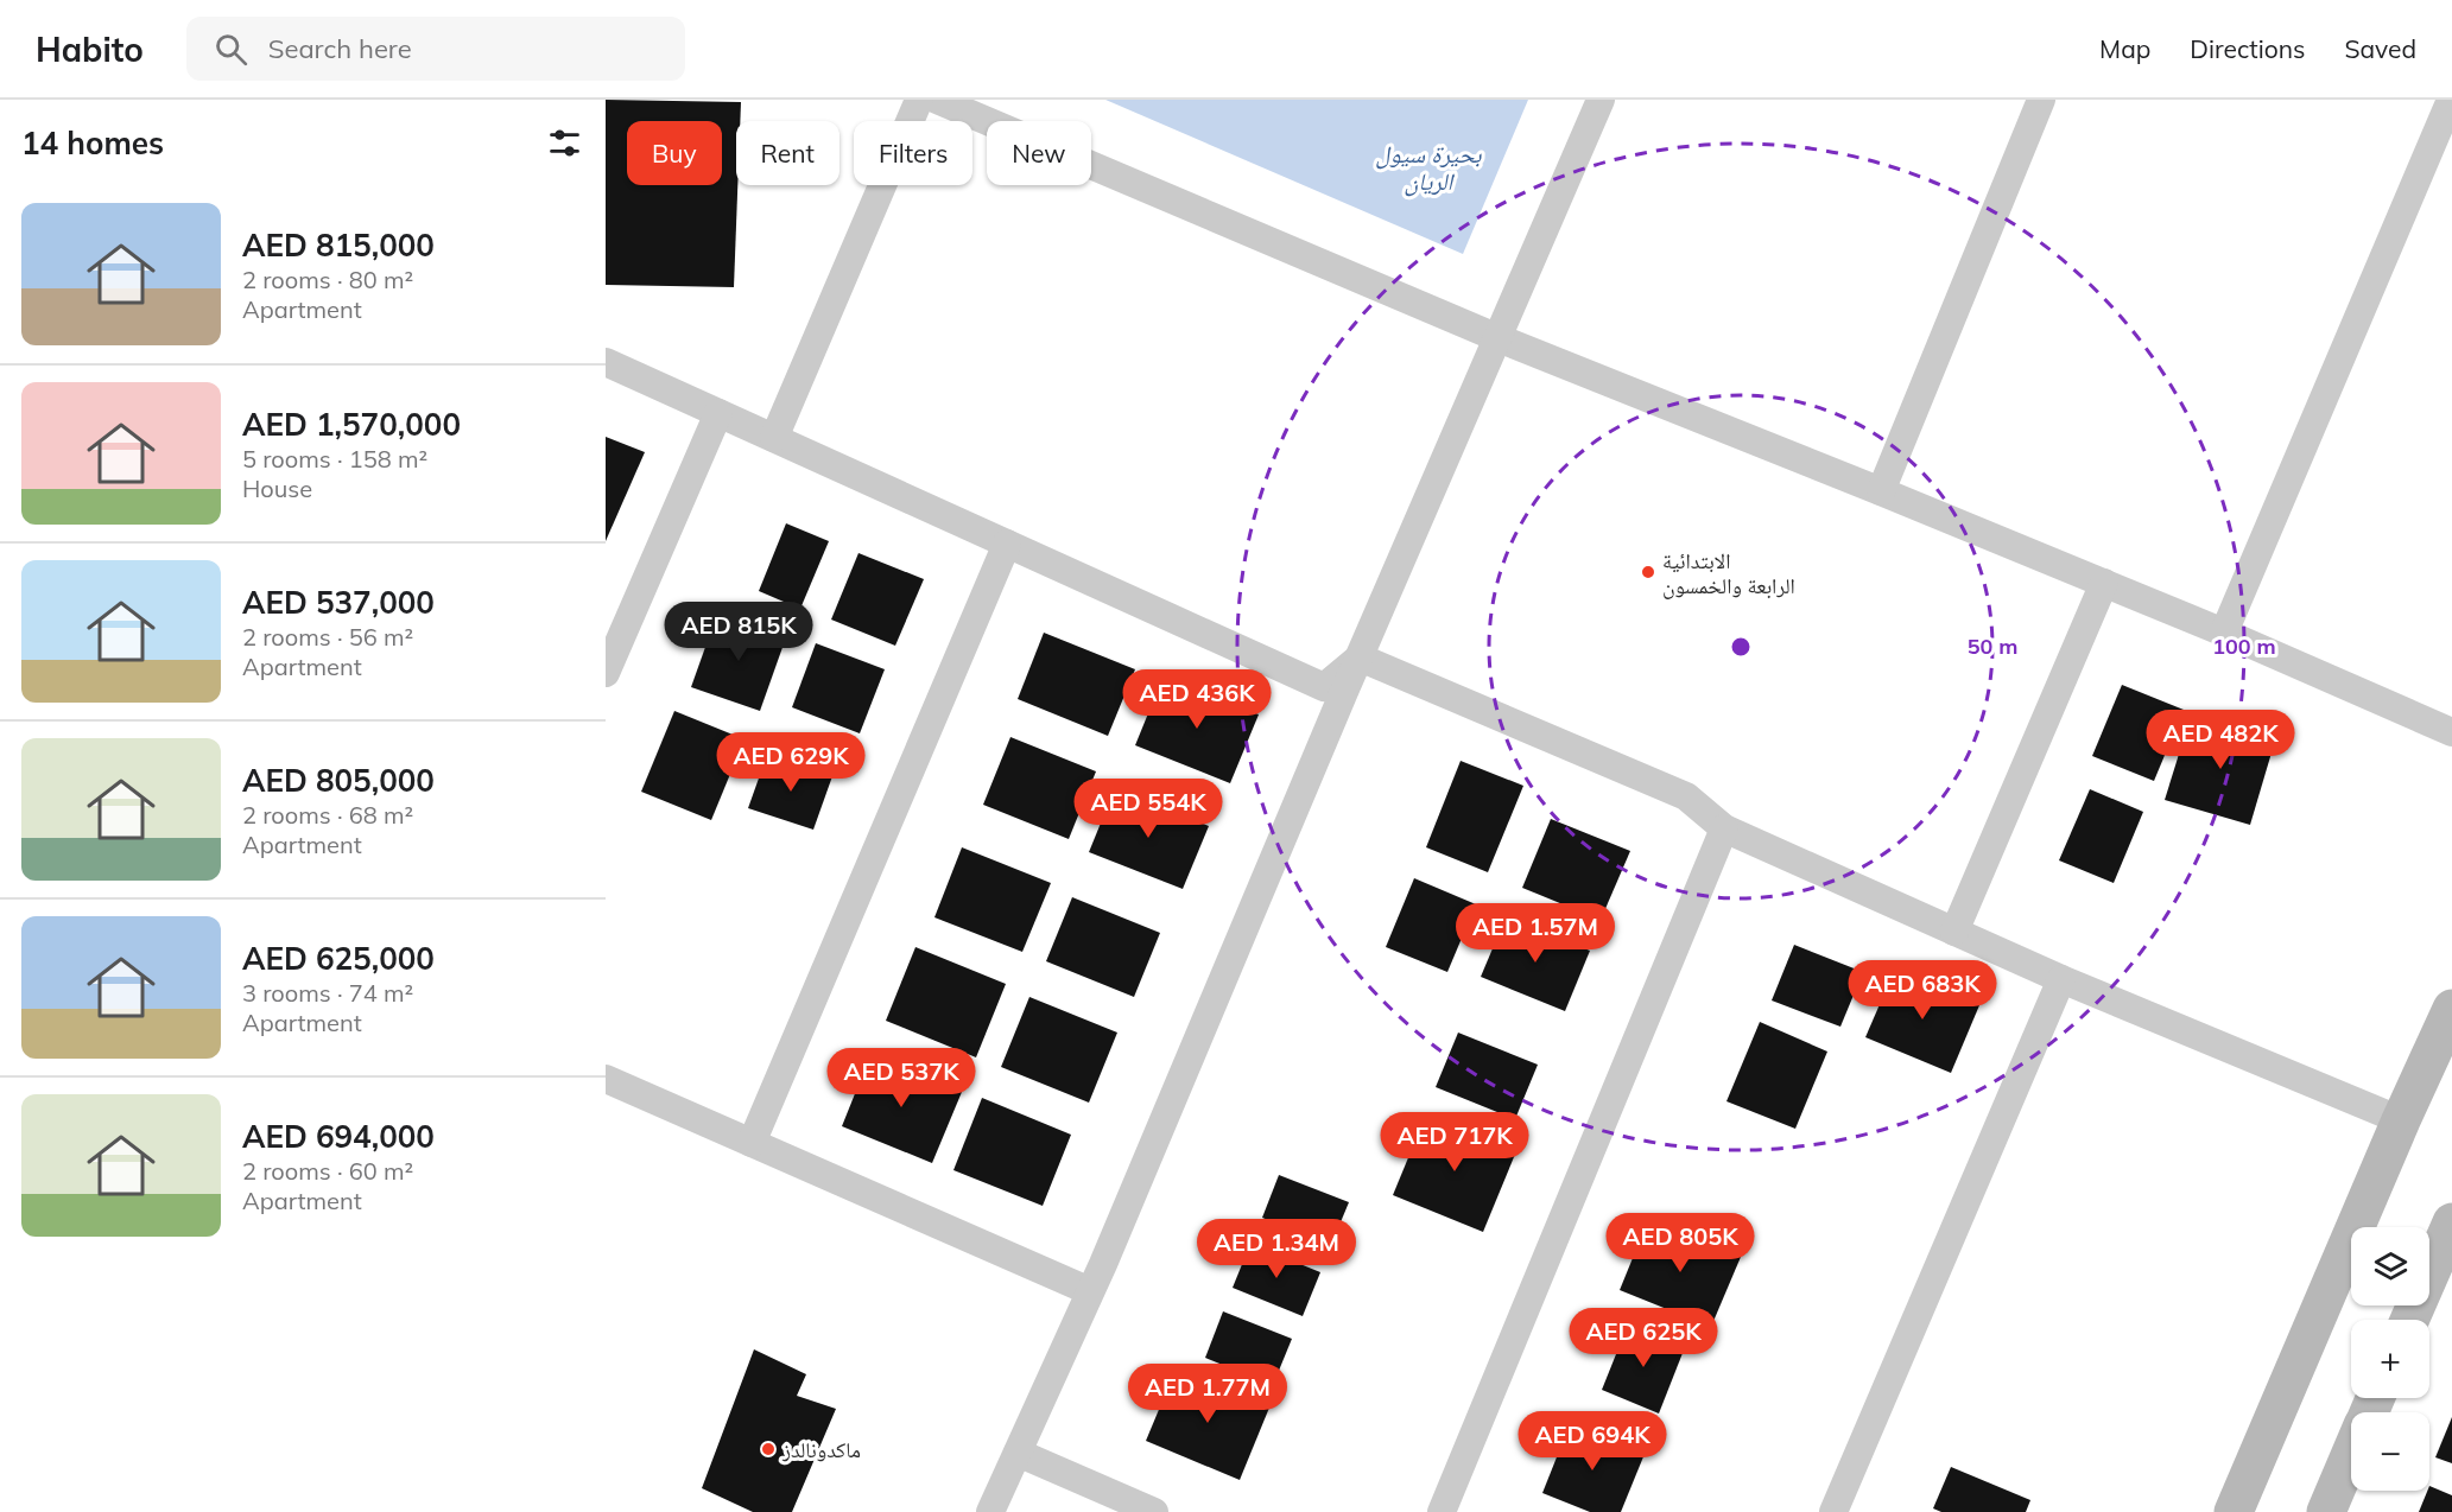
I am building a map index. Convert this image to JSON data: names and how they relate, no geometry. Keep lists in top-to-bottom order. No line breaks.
{"water":["بحيرة سيول الريان"],"places":["الابتدائية الرابعة والخمسون","ماكدونالدز"],"page":{"header":"Habito","search":"Search here","nav":["Map","Directions","Saved"],"heading":"14 homes","chip":["Buy","Rent","Filters","New"],"list":[{"name":"AED 815,000","note":"2 rooms · 80 m² · Apartment"},{"name":"AED 1,570,000","note":"5 rooms · 158 m² · House"},{"name":"AED 537,000","note":"2 rooms · 56 m² · Apartment"},{"name":"AED 805,000","note":"2 rooms · 68 m² · Apartment"},{"name":"AED 625,000","note":"3 rooms · 74 m² · Apartment"},{"name":"AED 694,000","note":"2 rooms · 60 m² · Apartment"}],"price":["AED 815K","AED 436K","AED 482K","AED 629K","AED 554K","AED 1.57M","AED 683K","AED 537K","AED 717K","AED 805K","AED 1.34M","AED 625K","AED 1.77M","AED 694K"],"map_buttons":["+","−"]},"rings":["50 m","100 m"]}
